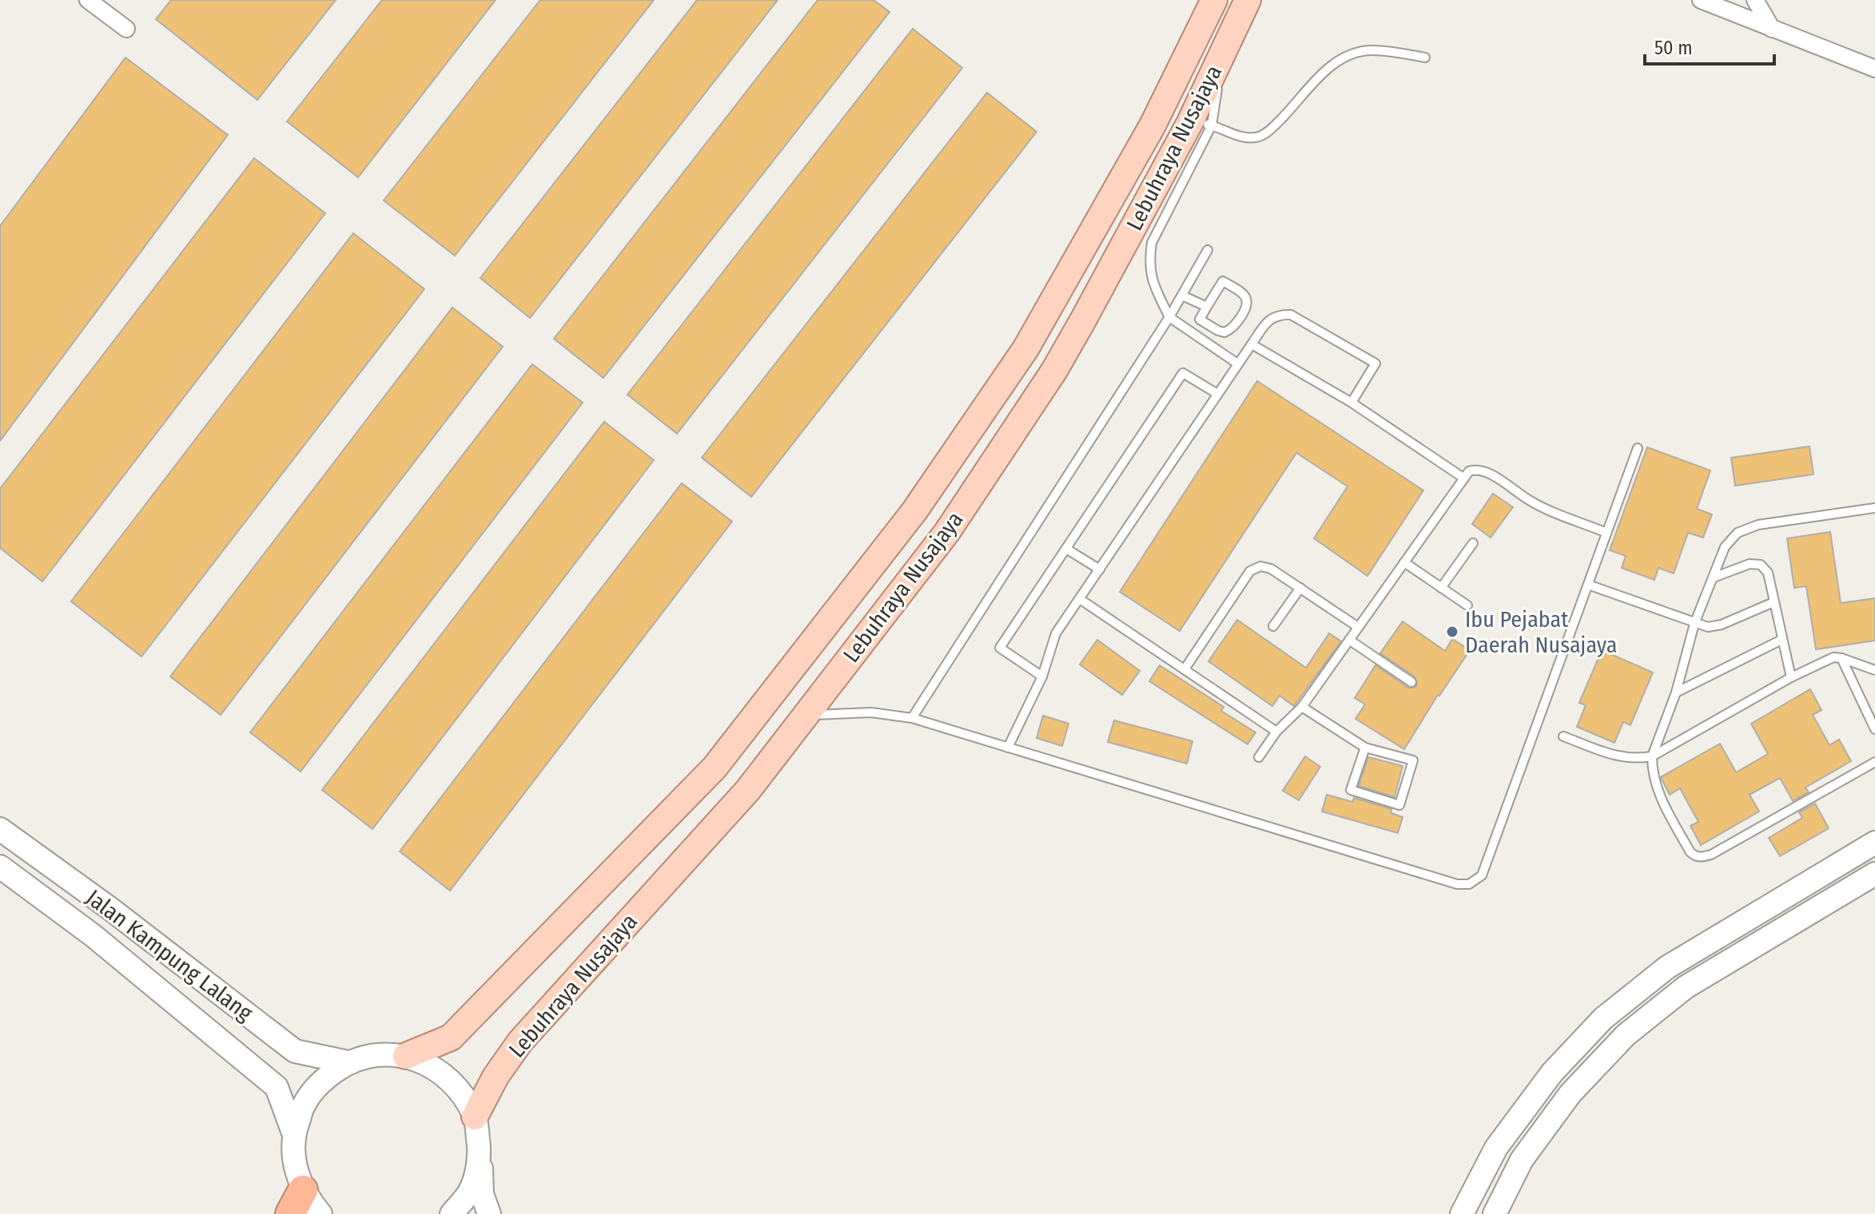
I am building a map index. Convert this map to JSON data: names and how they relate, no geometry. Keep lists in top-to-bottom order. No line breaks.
{"streets":{"main road":["Lebuhraya Nusajaya","Jalan Kampung Lalang"]},"places":["Ibu Pejabat Daerah Nusajaya"],"scale_bar":"50 m"}
